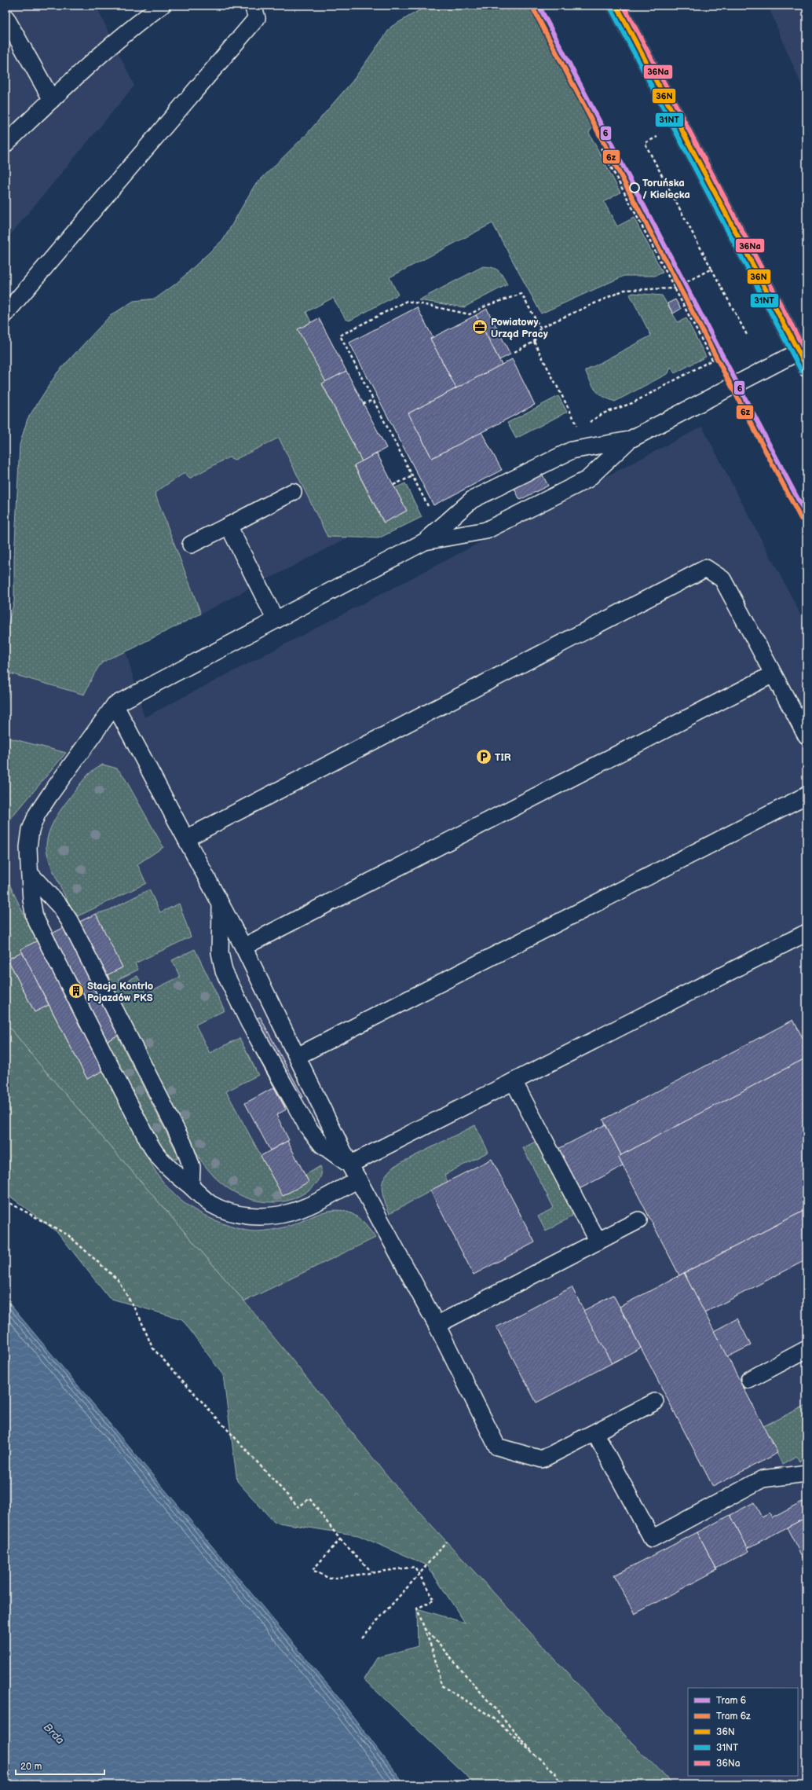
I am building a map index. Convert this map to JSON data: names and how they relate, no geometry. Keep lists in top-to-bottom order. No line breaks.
{"water":["Brda"],"places":{"other":["Toruńska / Kielecka"],"office":["Powiatowy Urząd Pracy"],"parking":["TIR"],"building":["Stacja Kontrlo Pojazdów PKS"]},"lines":["tram line 6","transit line 36N","transit line 36Na","tram line 6z","transit line 31NT"],"legend":["Tram 6","Tram 6z","36N","31NT","36Na"],"scale_bar":"20 m"}
